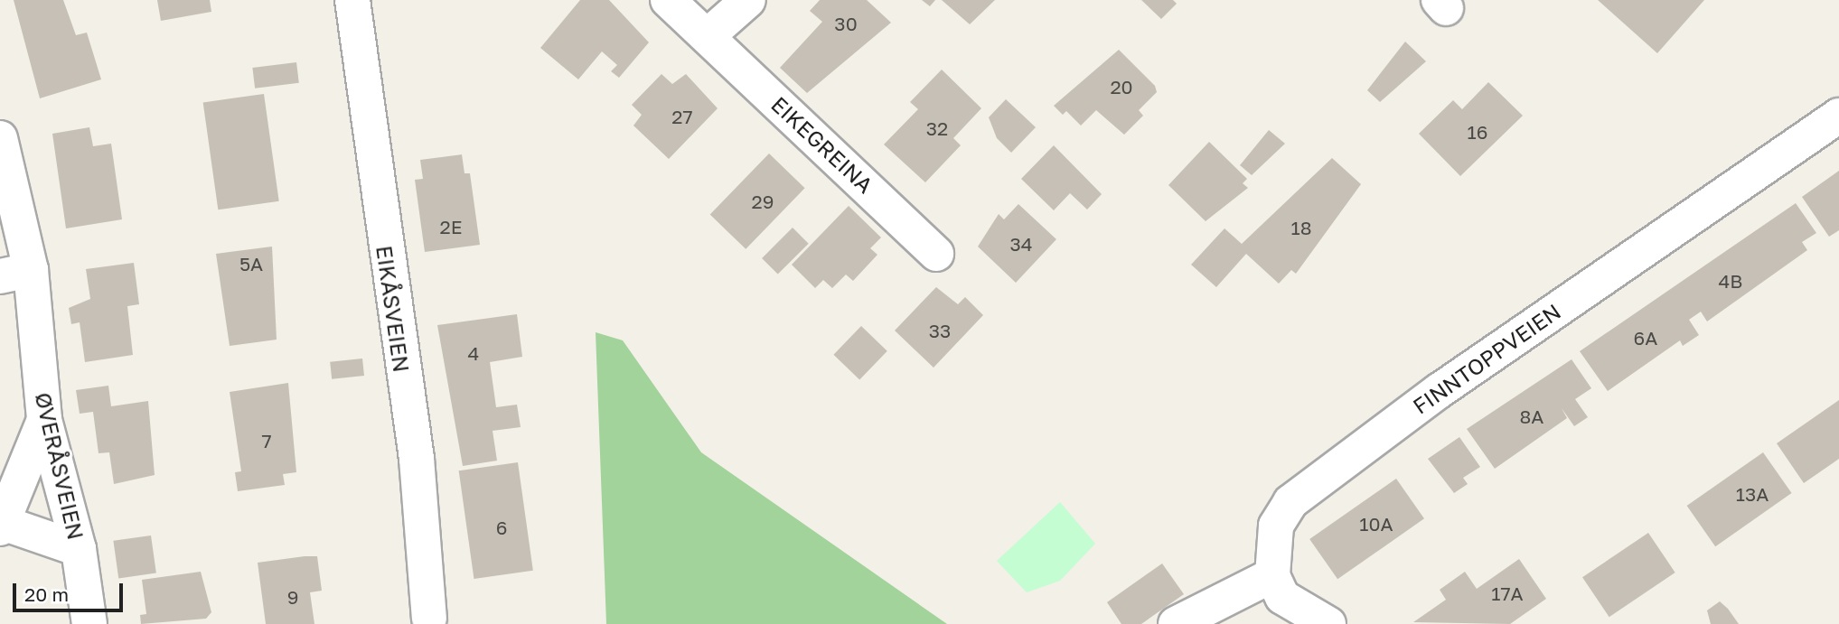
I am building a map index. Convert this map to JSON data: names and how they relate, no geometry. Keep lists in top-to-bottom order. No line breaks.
{"streets":{"street":["EIKEGREINA","EIKÅSVEIEN","FINNTOPPVEIEN","ØVERÅSVEIEN"]},"house_numbers":["30","20","27","32","16","29","2E","18","34","5A","4B","33","6A","4","8A","7","13A","10A","6","17A","9"],"scale_bar":"20 m"}
